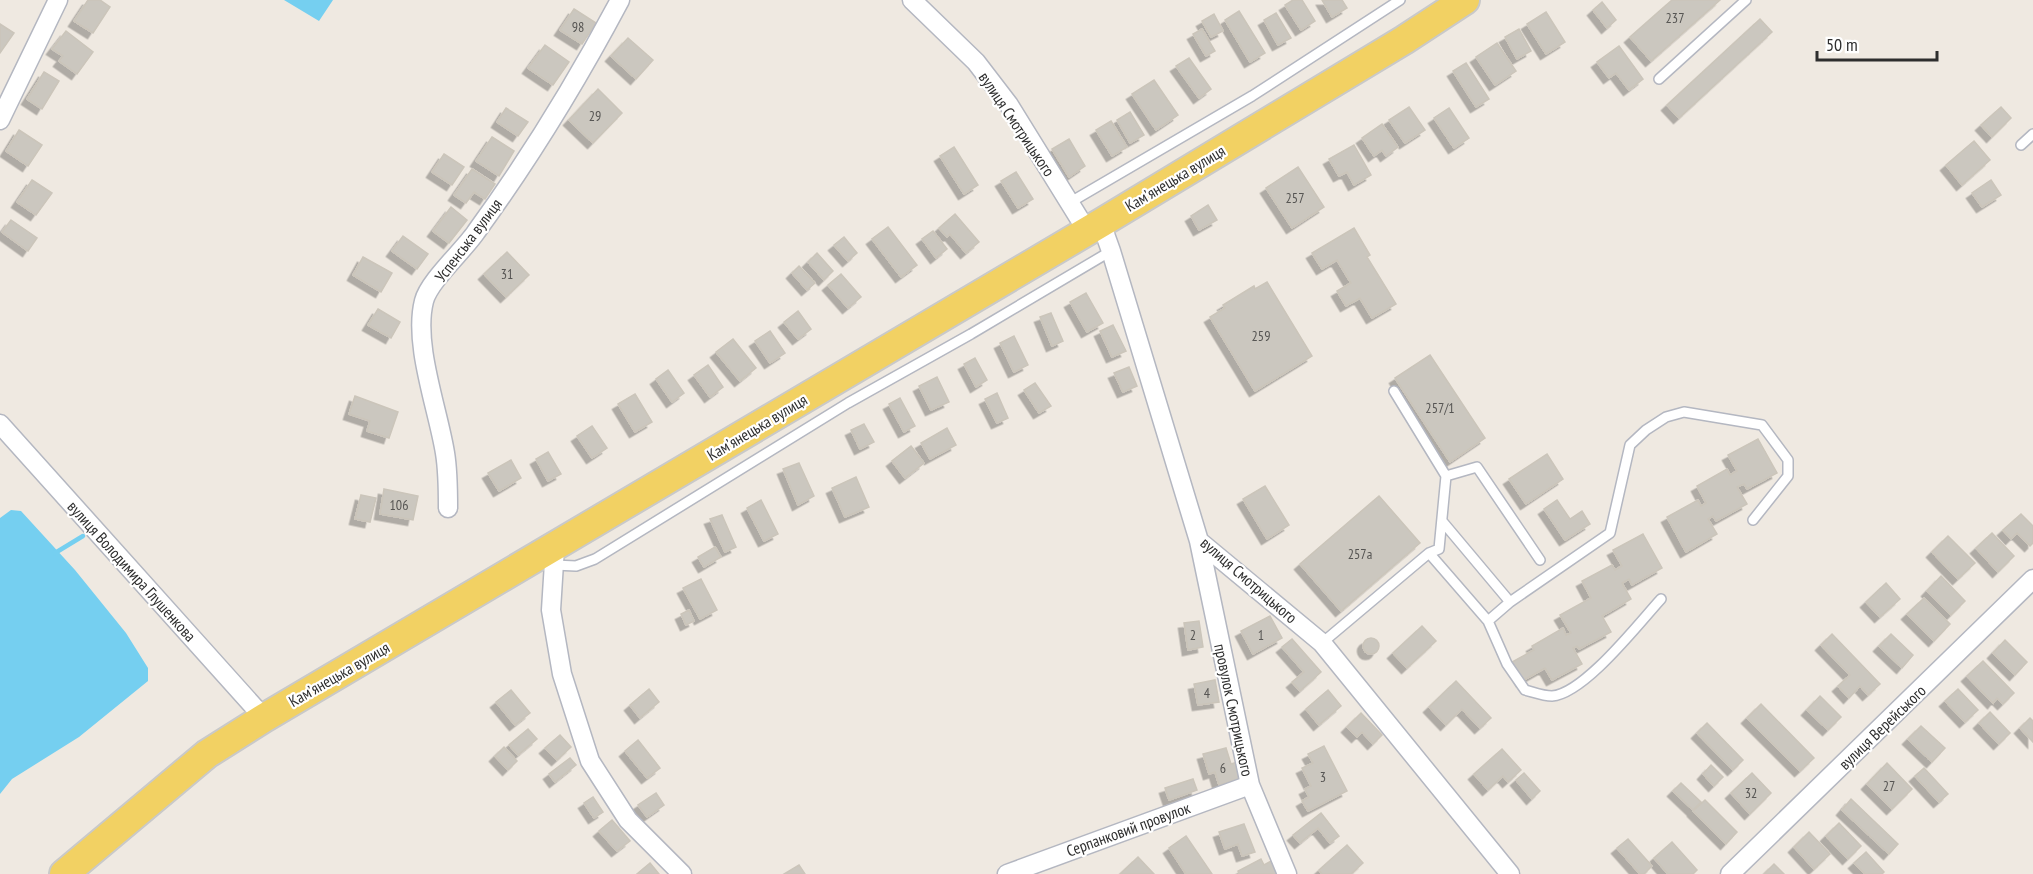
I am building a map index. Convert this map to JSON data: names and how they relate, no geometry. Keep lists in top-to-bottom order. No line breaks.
{"streets":{"main road":["Камʼянецька вулиця"],"street":["вулиця Смотрицького","Успенська вулиця","вулиця Володимира Глушенкова","провулок Смотрицького","вулиця Верейського","Серпанковий провулок"]},"crossings":[["вулиця Смотрицького","Камʼянецька вулиця"],["вулиця Смотрицького","провулок Смотрицького"],["Камʼянецька вулиця","вулиця Володимира Глушенкова"],["провулок Смотрицького","Серпанковий провулок"]],"house_numbers":["237","98","29","257","31","259","257/1","106","257а","2","1","4","6","3","27","32"],"scale_bar":"50 m"}
